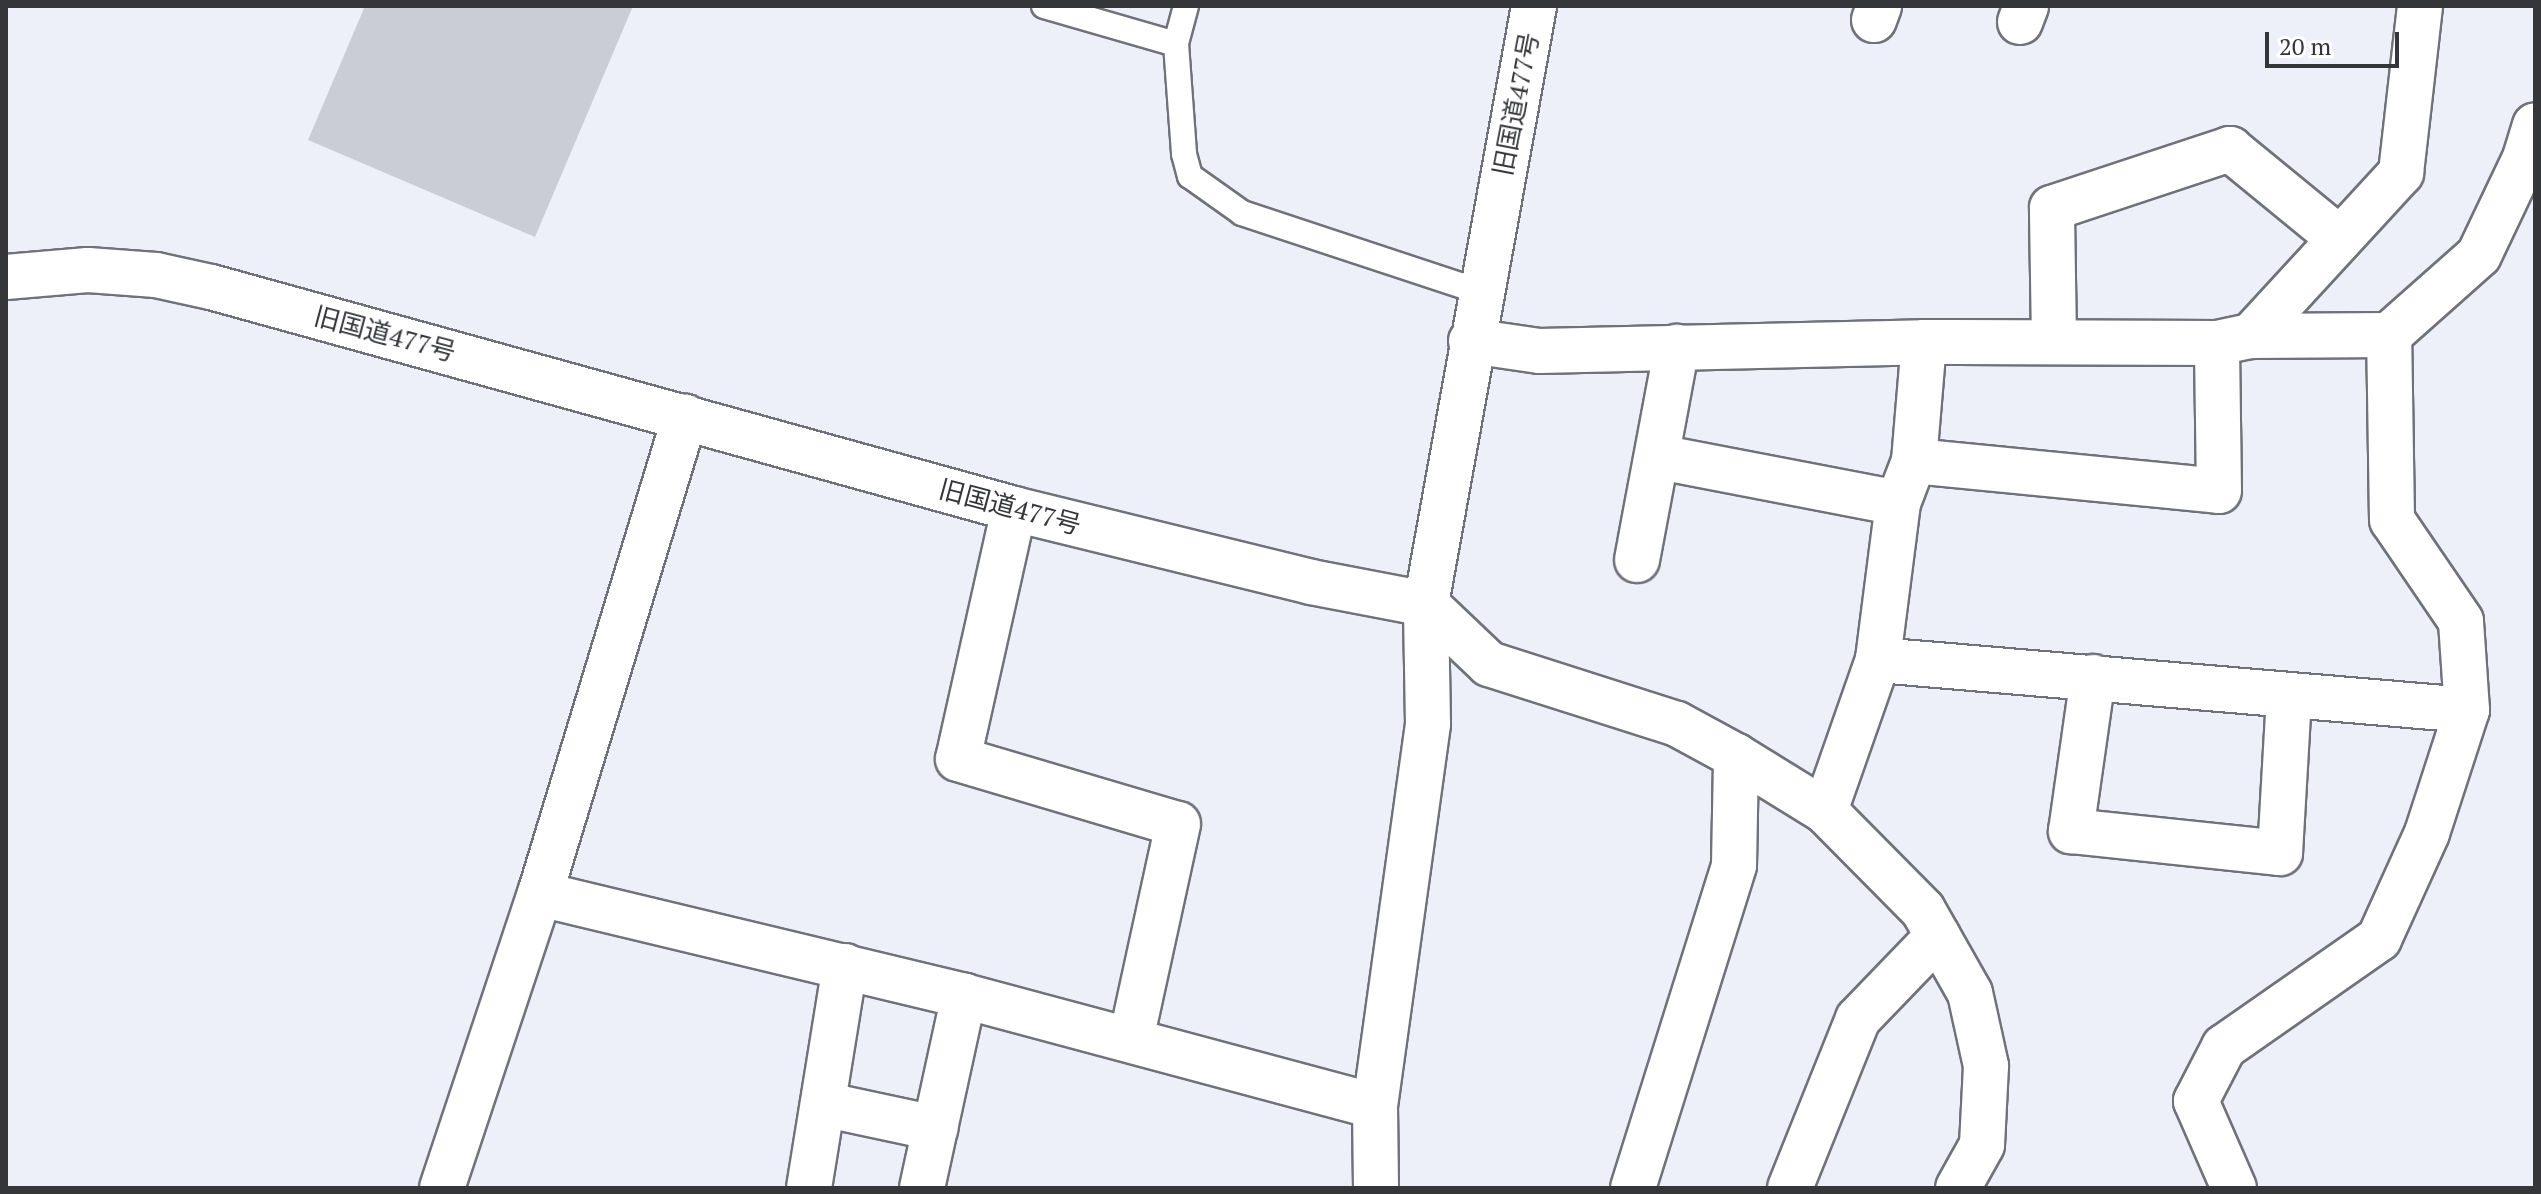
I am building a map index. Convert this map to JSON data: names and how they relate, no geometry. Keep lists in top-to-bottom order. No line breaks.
{"streets":{"street":["旧国道477号"]},"scale_bar":"20 m"}
